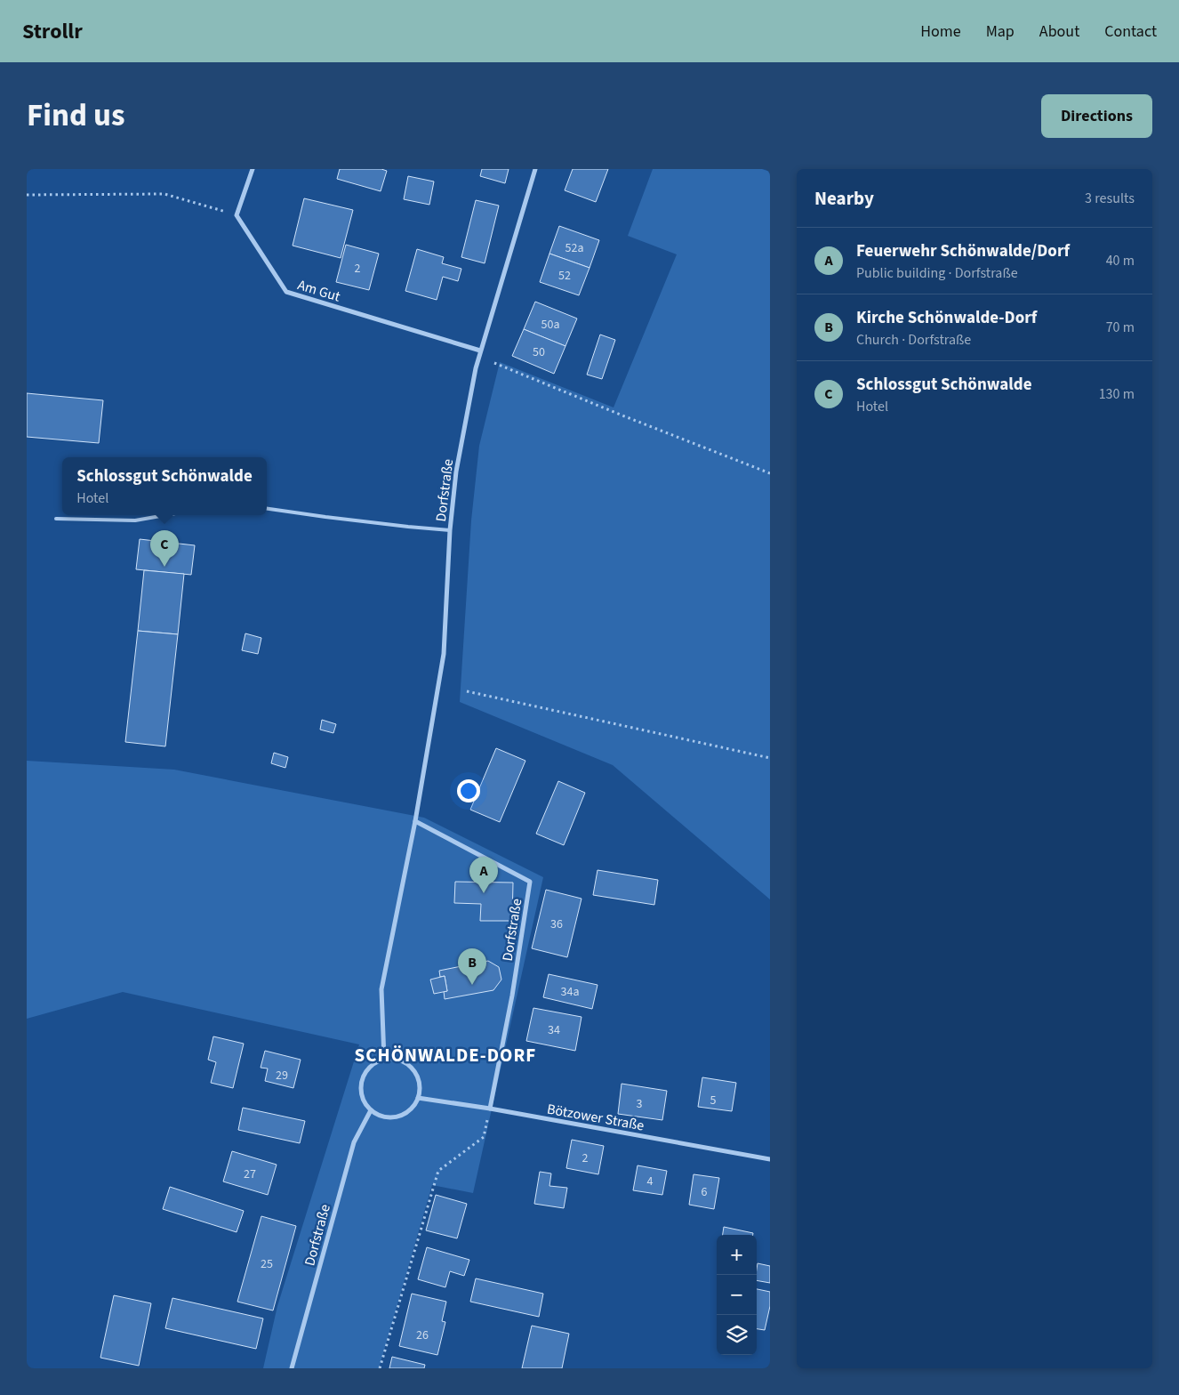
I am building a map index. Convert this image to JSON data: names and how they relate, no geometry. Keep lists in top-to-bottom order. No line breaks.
{"streets":{"street":["Am Gut","Dorfstraße","Bötzower Straße"]},"crossings":[["Am Gut","Dorfstraße"],["Dorfstraße","Bötzower Straße"]],"districts":["SCHÖNWALDE-DORF"],"house_numbers":["52a","2","52","50a","50","36","34a","34","29","5","3","2","27","4","6","25","26"],"page":{"header":"Strollr","nav":["Home","Map","About","Contact"],"title":"Find us","buttons":"Directions","heading":["Nearby","3 results"],"list":[{"mark":"A","name":"Feuerwehr Schönwalde/Dorf","note":"Public building · Dorfstraße","value":"40 m"},{"mark":"B","name":"Kirche Schönwalde-Dorf","note":"Church · Dorfstraße","value":"70 m"},{"mark":"C","name":"Schlossgut Schönwalde","note":"Hotel","value":"130 m"}],"popup":["Schlossgut Schönwalde","Hotel"],"pins":["C","A","B"],"map_buttons":["+","−"]}}
